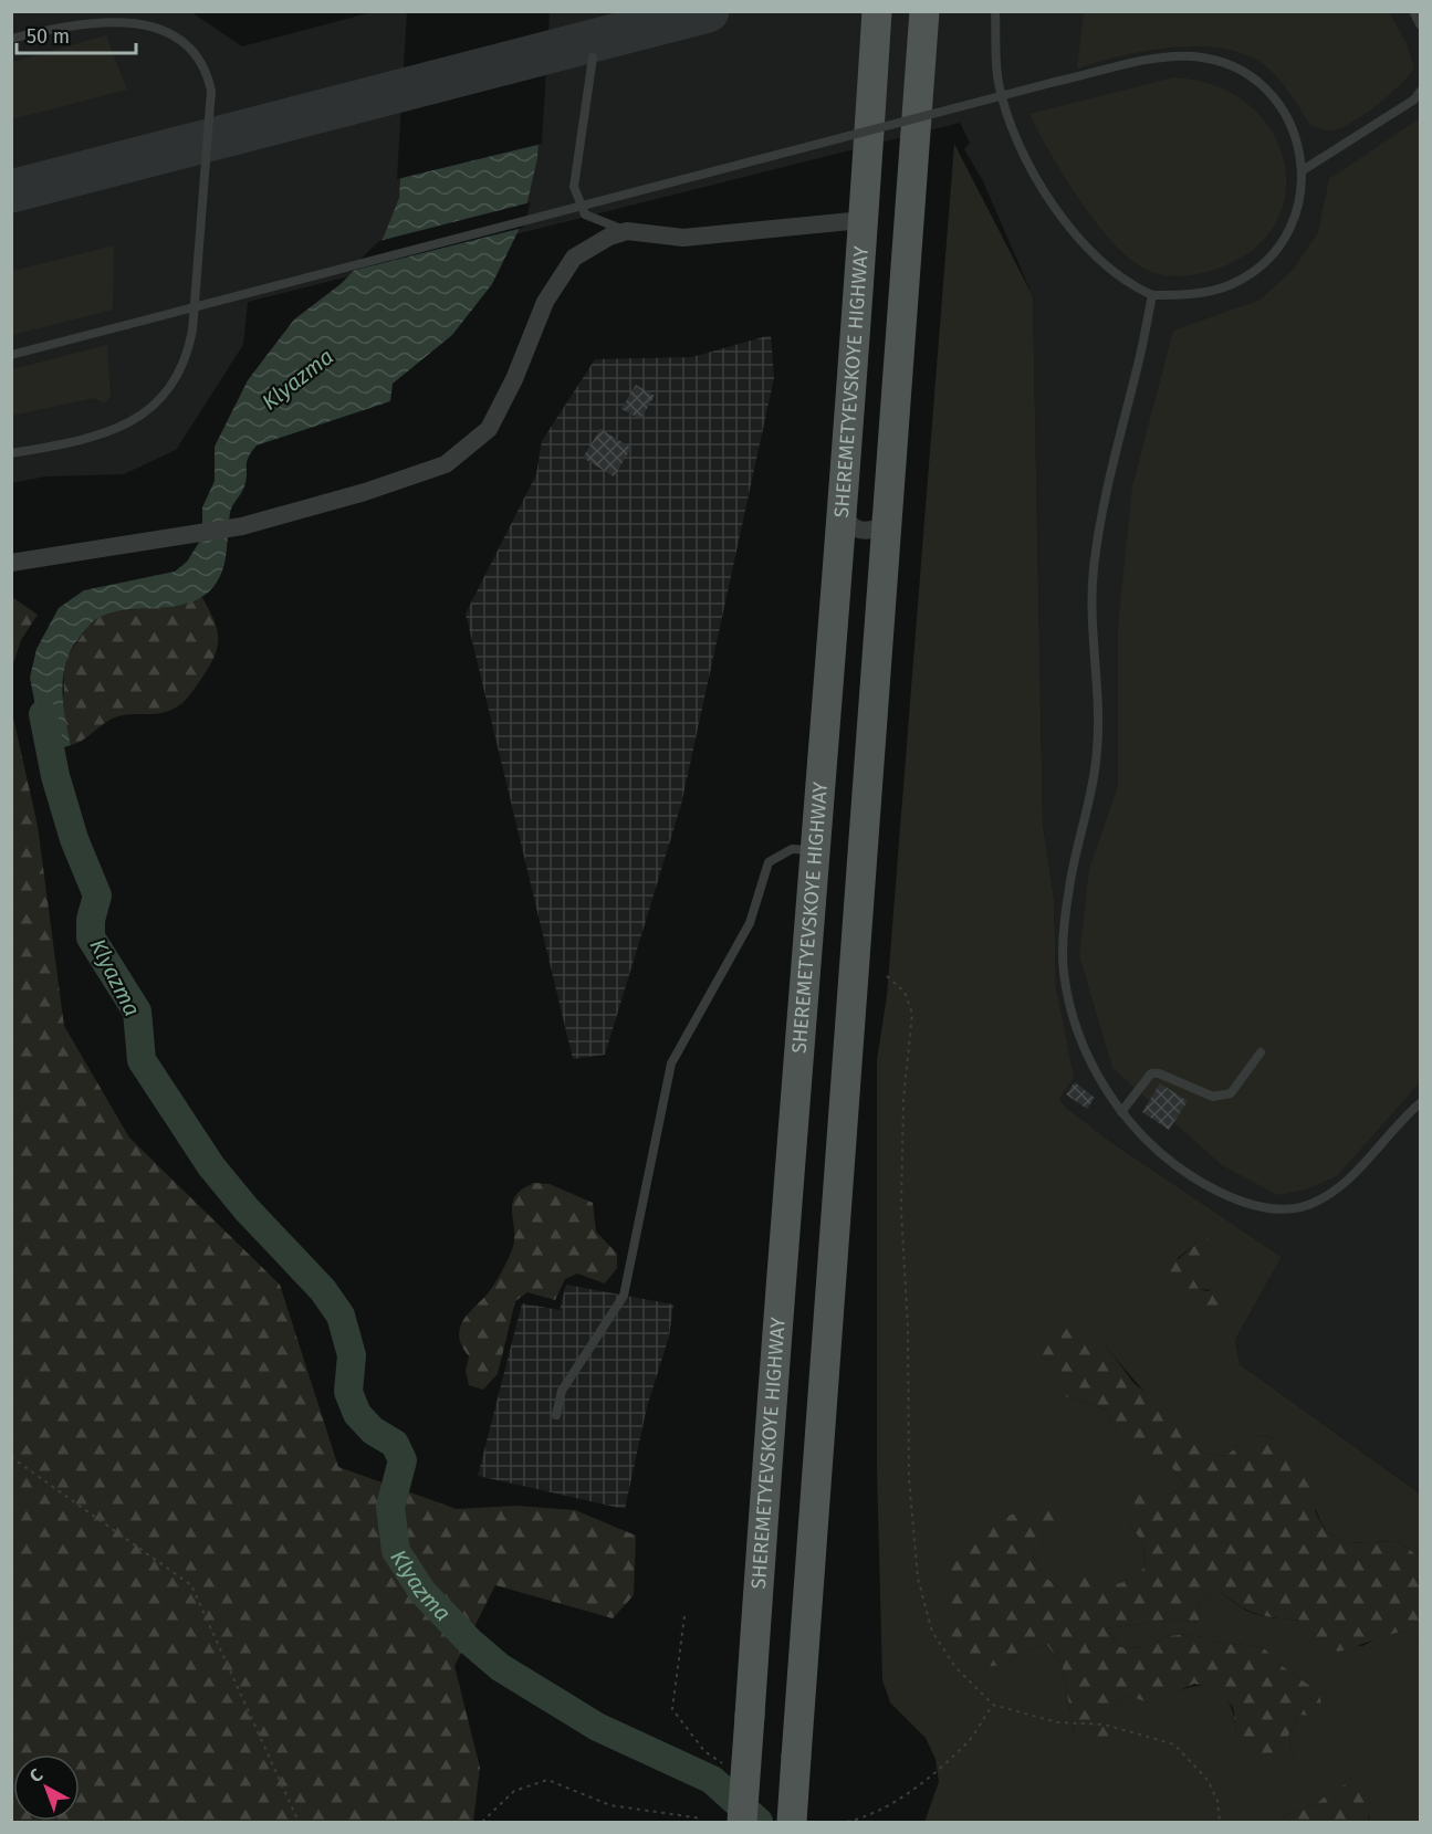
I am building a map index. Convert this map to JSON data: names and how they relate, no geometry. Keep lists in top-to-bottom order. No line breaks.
{"streets":{"main road":["SHEREMETYEVSKOYE HIGHWAY"]},"water":["Klyazma"],"scale_bar":"50 m","north":"top left"}
